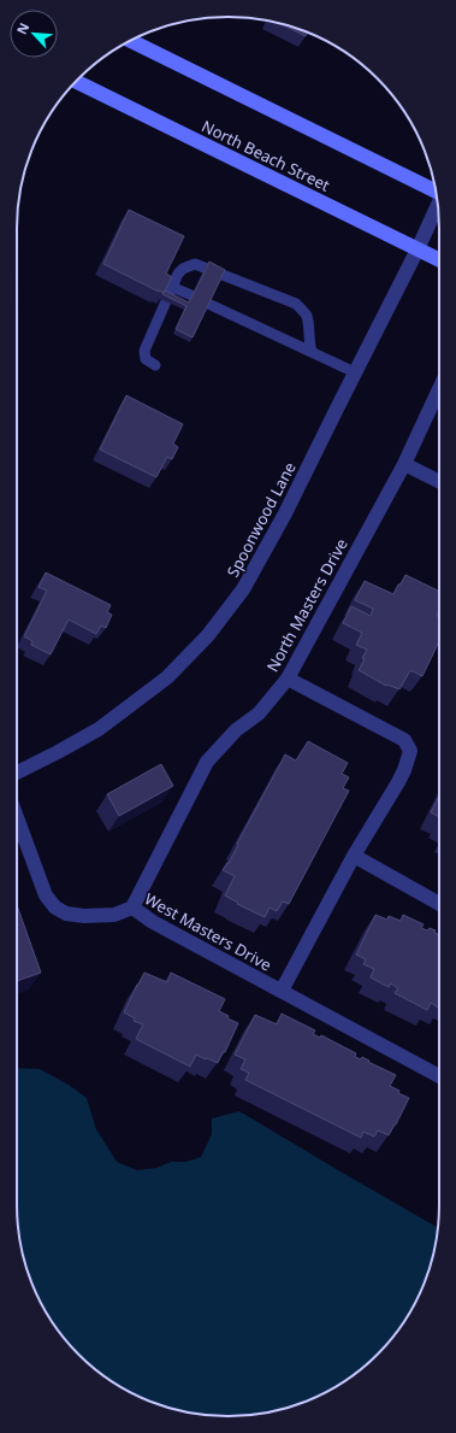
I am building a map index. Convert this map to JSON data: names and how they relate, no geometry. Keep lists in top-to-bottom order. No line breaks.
{"streets":{"main road":["North Beach Street"],"street":["Spoonwood Lane","North Masters Drive","West Masters Drive"]},"crossings":[["North Beach Street","Spoonwood Lane"],["North Masters Drive","West Masters Drive"]],"north":"top left"}
